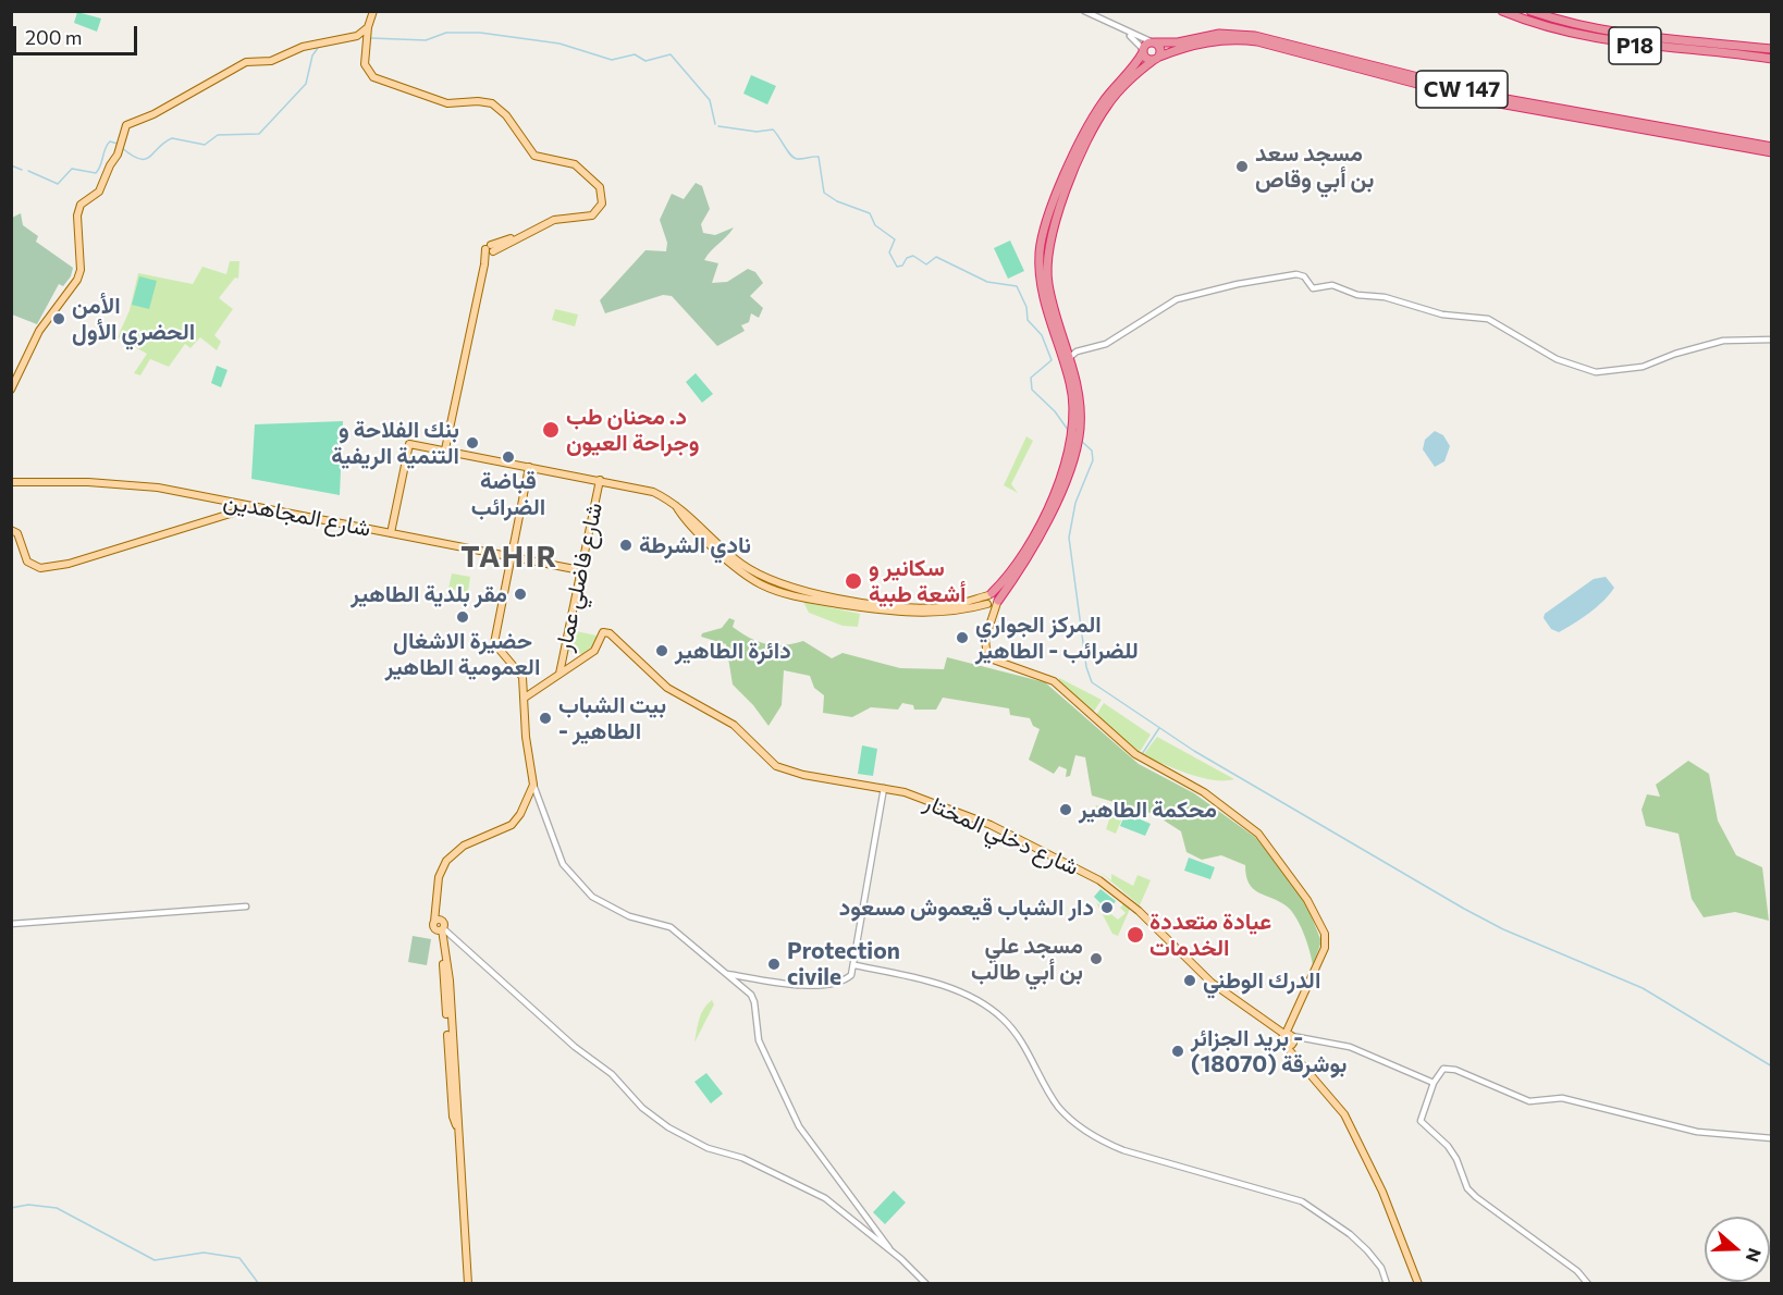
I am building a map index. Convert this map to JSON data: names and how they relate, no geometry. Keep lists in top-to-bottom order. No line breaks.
{"streets":{"highway":["P18","CW 147"],"main road":["شارع المجاهدين","شارع فاضلي عمار","شارع دخلي المختار"]},"crossings":[["شارع المجاهدين","شارع فاضلي عمار"],["شارع فاضلي عمار","شارع دخلي المختار"]],"districts":["TAHIR"],"places":["مسجد سعد بن أبي وقاص","الأمن الحضري الأول","د. محنان طب وجراحة العيون","بنك الفلاحة و التنمية الريفية","قباضة الضرائب","نادي الشرطة","سكانير و أشعة طبية","مقر بلدية الطاهير","حضيرة الاشغال العمومية الطاهير","المركز الجواري للضرائب - الطاهير","دائرة الطاهير","بيت الشباب - الطاهير","محكمة الطاهير","دار الشباب قيعموش مسعود","عيادة متعددة الخدمات","مسجد علي بن أبي طالب","Protection civile","الدرك الوطني","بريد الجزائر - بوشرقة (18070)"],"scale_bar":"200 m","north":"right"}
